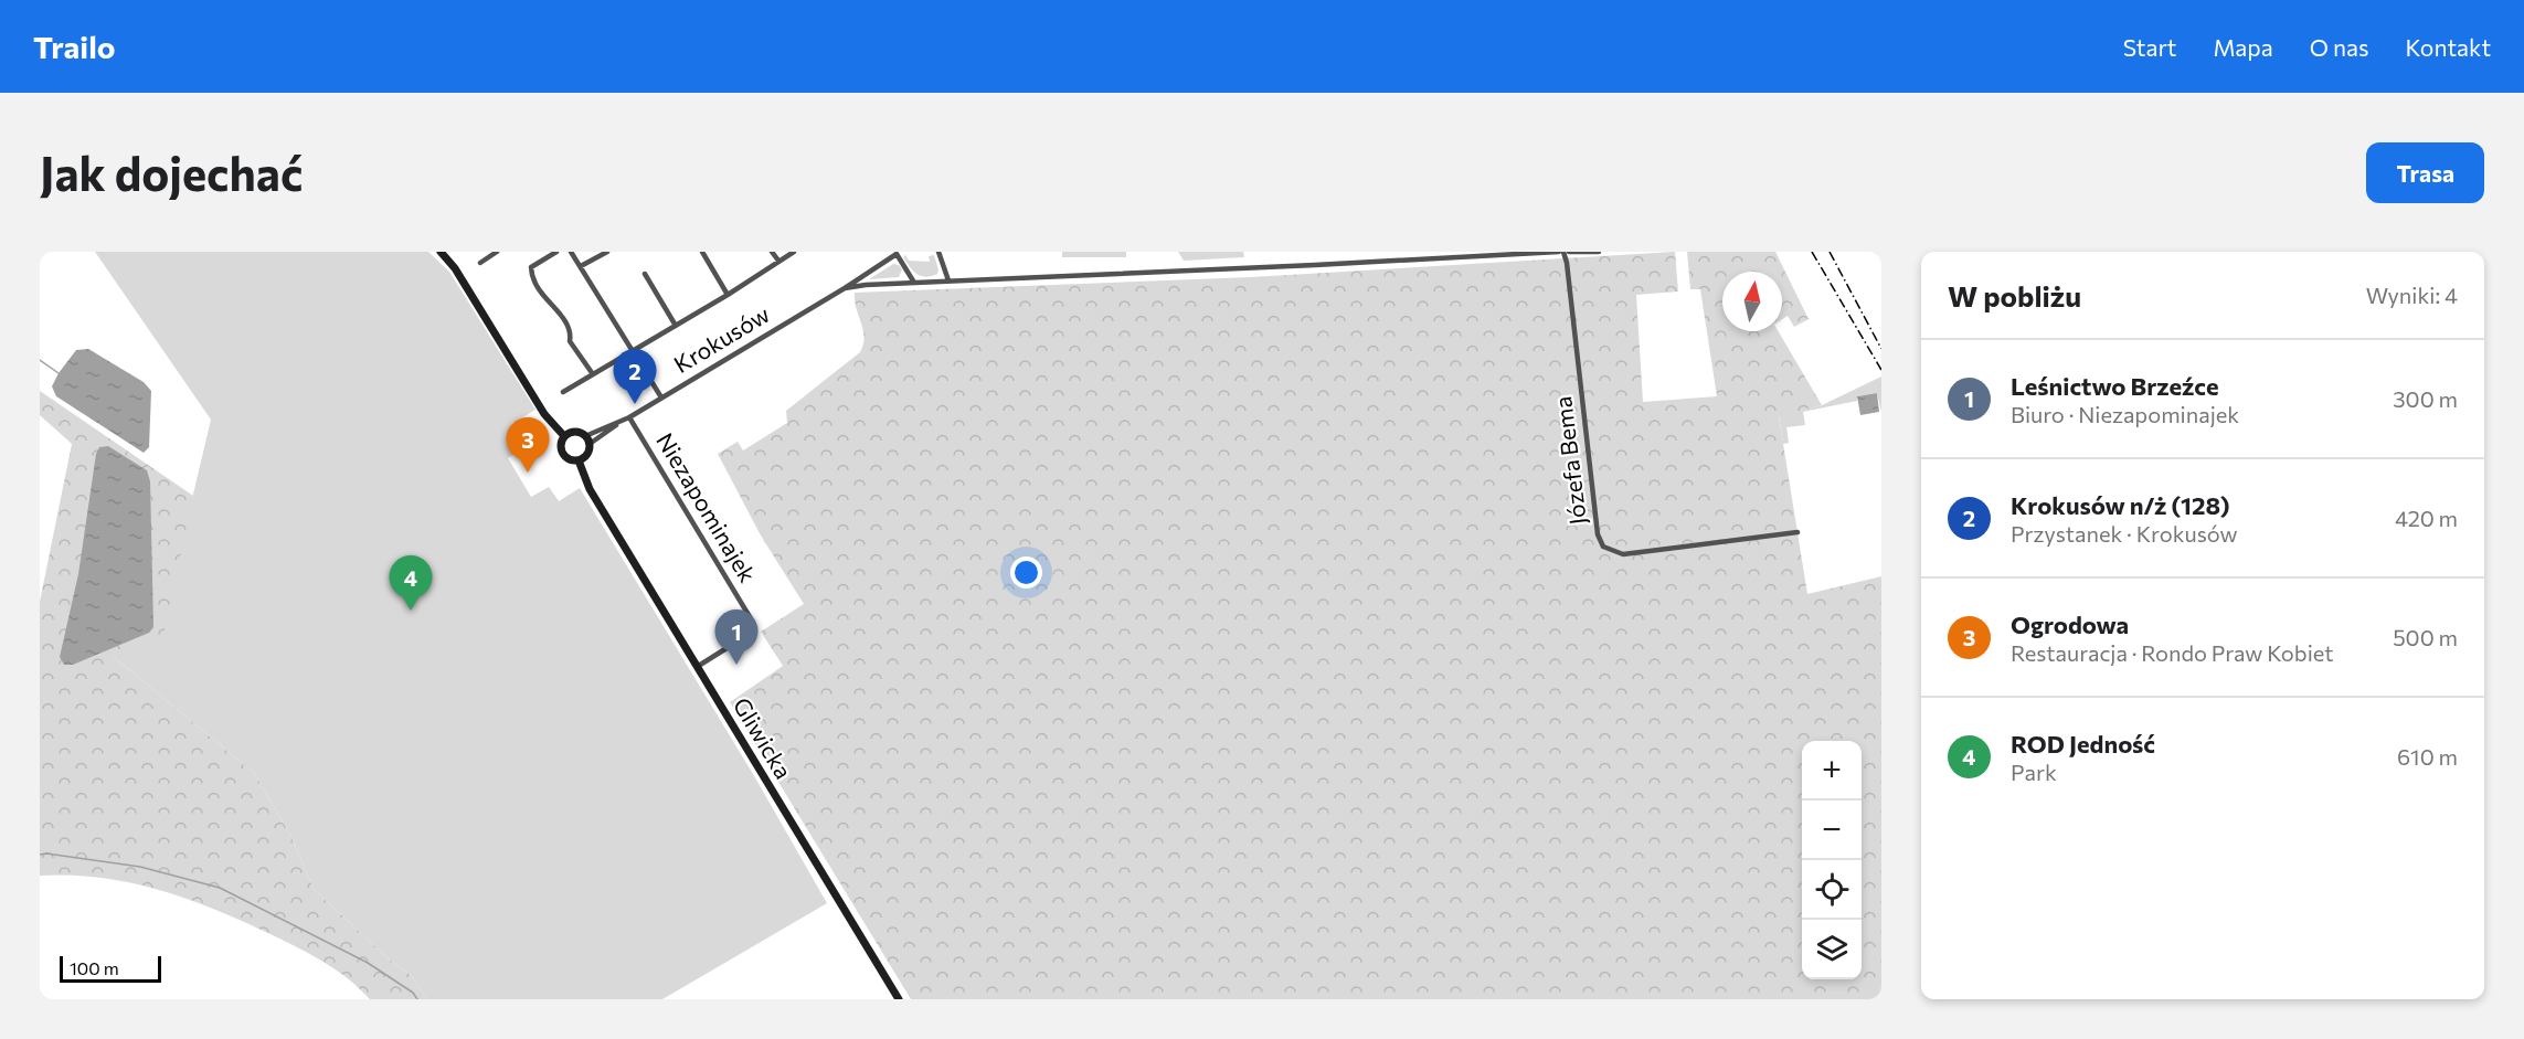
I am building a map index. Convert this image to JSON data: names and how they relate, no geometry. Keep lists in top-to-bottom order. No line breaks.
{"streets":{"main road":["Gliwicka"],"street":["Krokusów","Józefa Bema","Niezapominajek"]},"crossings":[["Krokusów","Niezapominajek"],["Krokusów","Gliwicka"],["Niezapominajek","Gliwicka"]],"scale_bar":"100 m","north":"top","page":{"header":"Trailo","nav":["Start","Mapa","O nas","Kontakt"],"buttons":"Trasa","title":"Jak dojechać","heading":["W pobliżu","Wyniki: 4"],"list":[{"mark":"1","name":"Leśnictwo Brzeźce","note":"Biuro · Niezapominajek","value":"300 m"},{"mark":"2","name":"Krokusów n/ż (128)","note":"Przystanek · Krokusów","value":"420 m"},{"mark":"3","name":"Ogrodowa","note":"Restauracja · Rondo Praw Kobiet","value":"500 m"},{"mark":"4","name":"ROD Jedność","note":"Park","value":"610 m"}],"pins":["2","3","4","1"],"map_buttons":["+","−"],"scale":"100 m"}}
